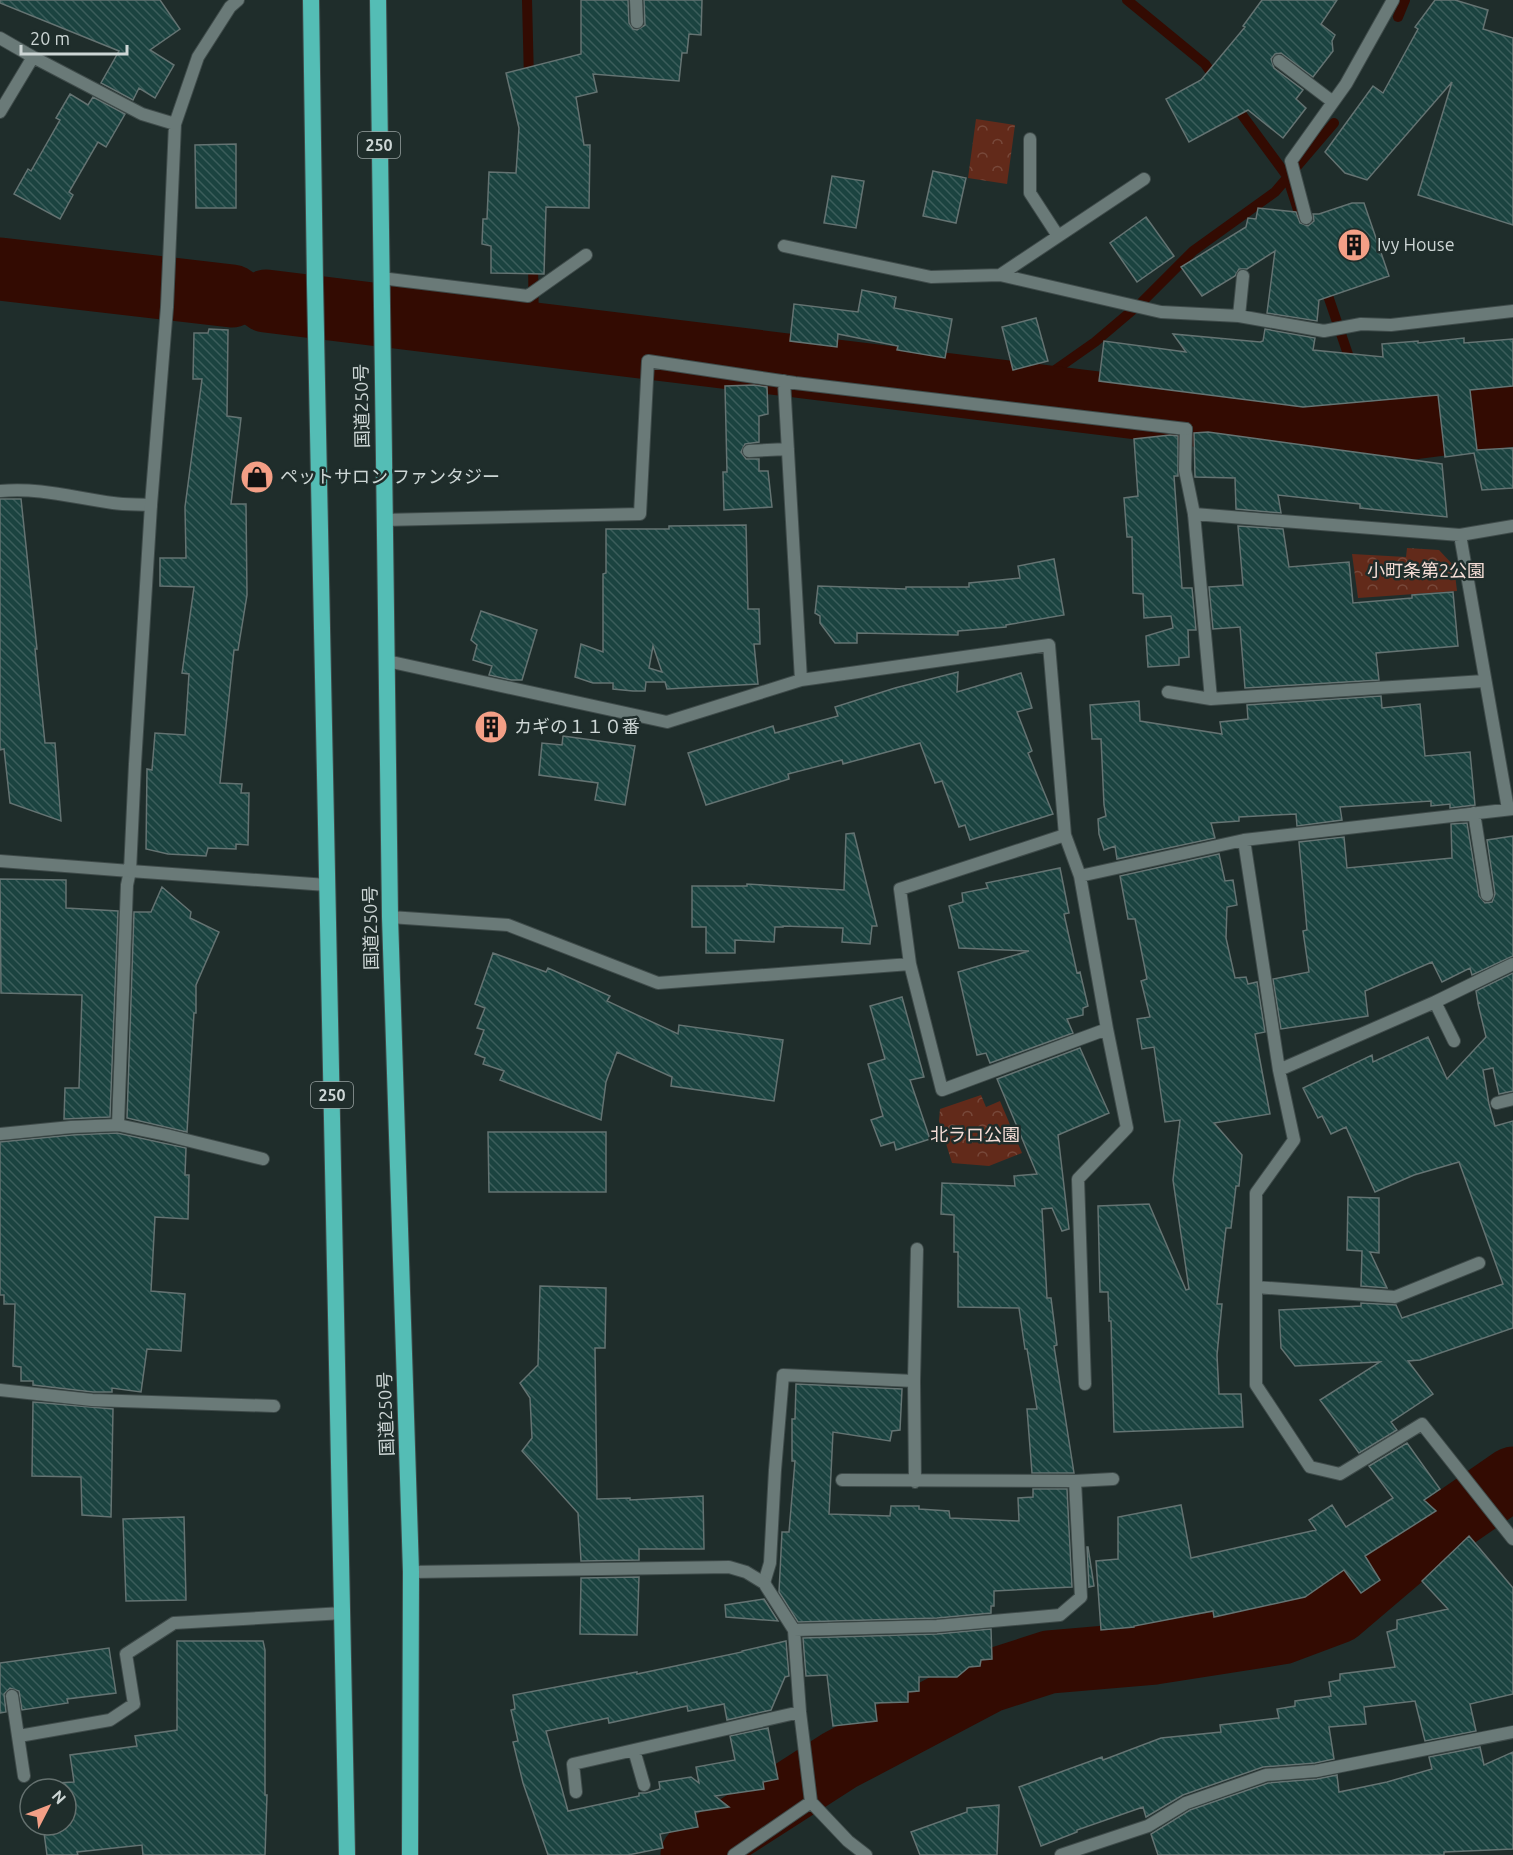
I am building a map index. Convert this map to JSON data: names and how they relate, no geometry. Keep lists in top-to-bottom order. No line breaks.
{"streets":{"highway":["250","国道250号"]},"parks":["小町条第2公園","北ラロ公園"],"places":{"building":["Ivy House","カギの１１０番"],"shop":["ペットサロン ファンタジー"]},"scale_bar":"20 m","north":"top right"}
